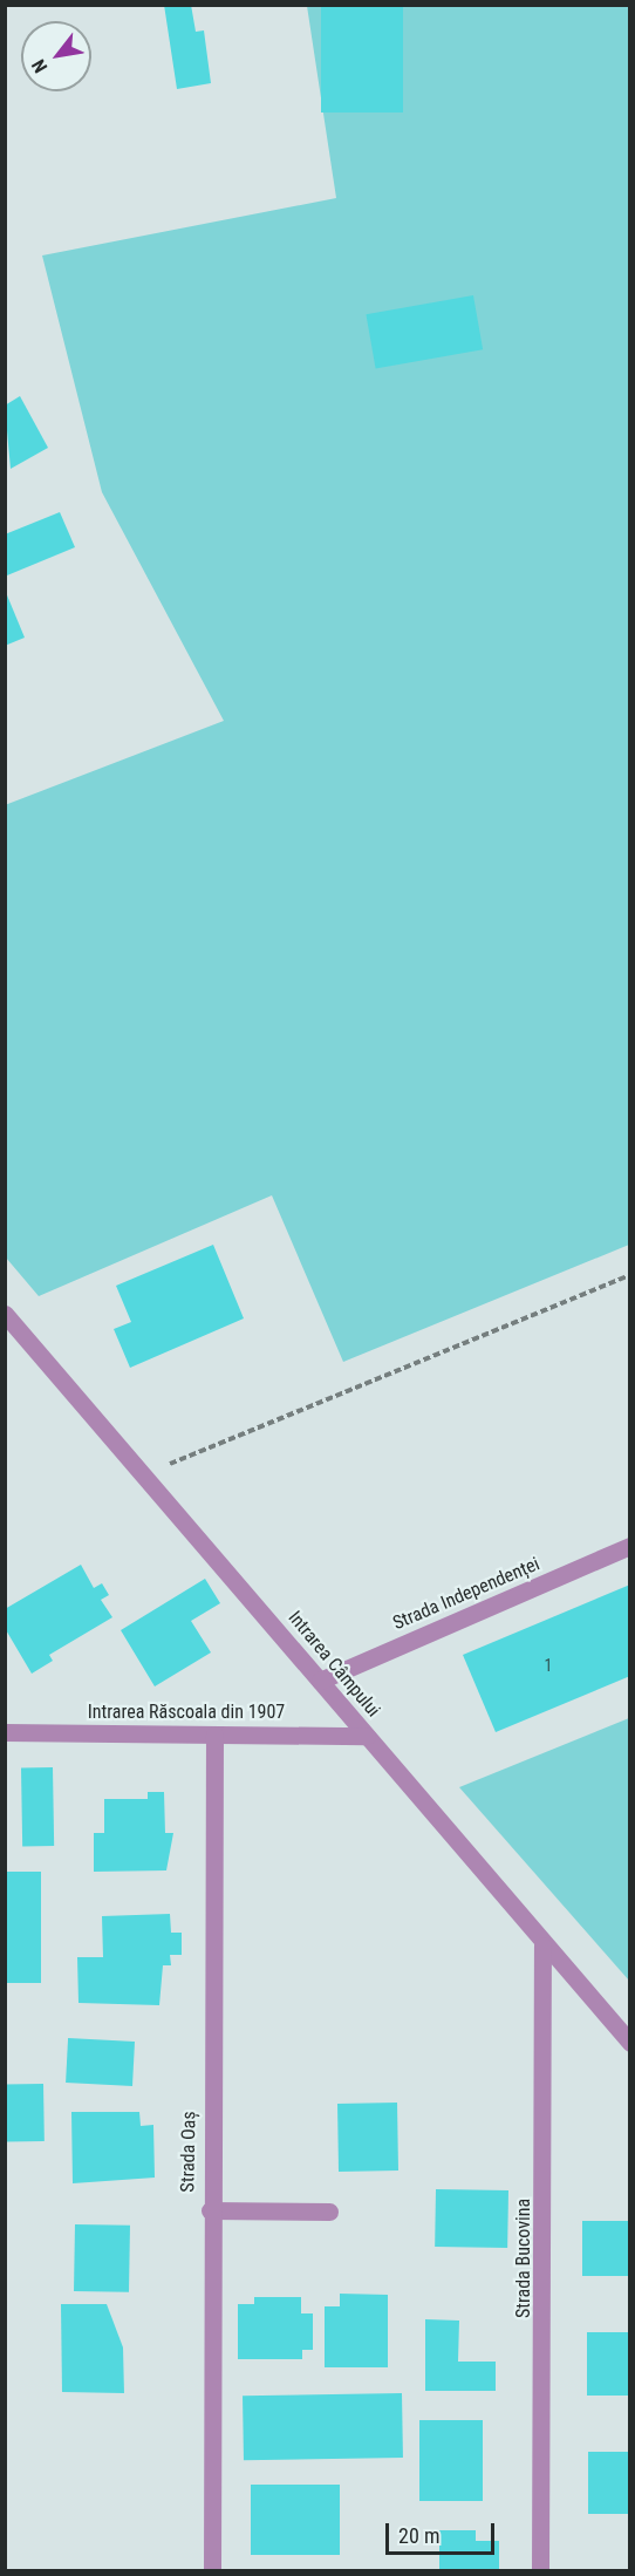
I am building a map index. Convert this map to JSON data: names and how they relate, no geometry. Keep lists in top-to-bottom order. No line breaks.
{"streets":{"street":["Strada Independenței","Intrarea Câmpului","Intrarea Răscoala din 1907","Strada Oaș","Strada Bucovina"]},"crossings":[["Strada Independenței","Intrarea Câmpului"],["Intrarea Câmpului","Intrarea Răscoala din 1907"],["Intrarea Câmpului","Strada Bucovina"],["Intrarea Răscoala din 1907","Strada Oaș"]],"house_numbers":["1"],"scale_bar":"20 m","north":"bottom left"}
